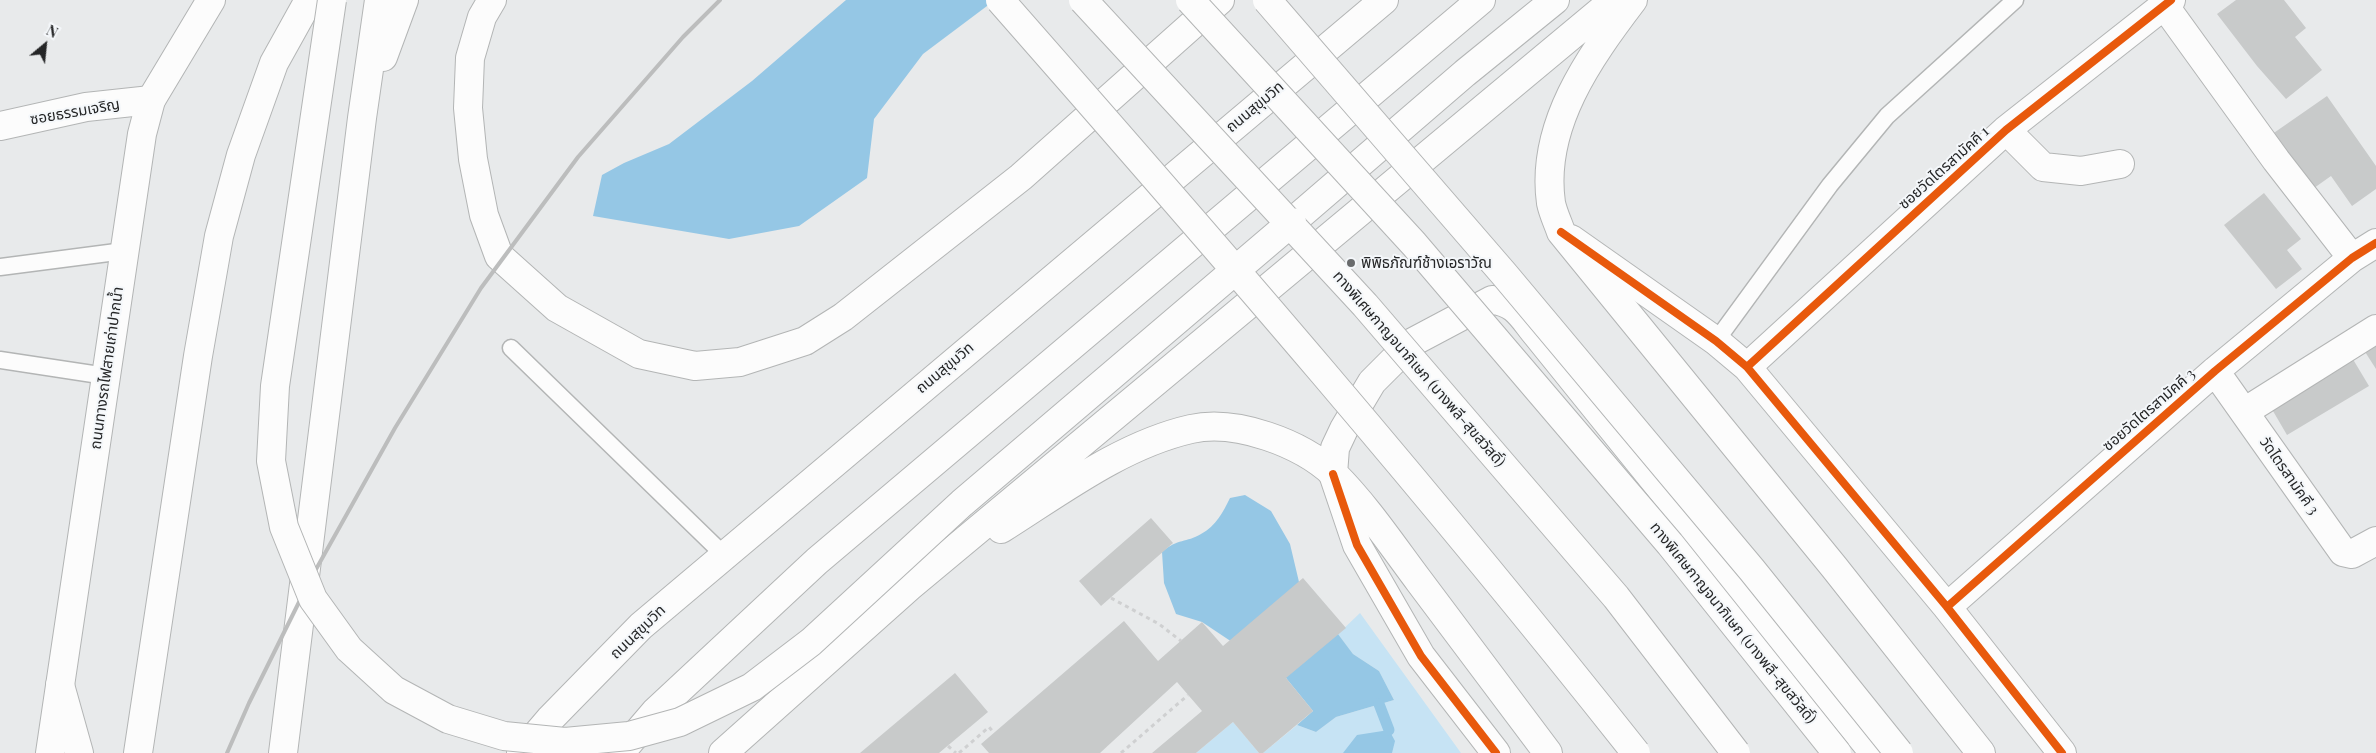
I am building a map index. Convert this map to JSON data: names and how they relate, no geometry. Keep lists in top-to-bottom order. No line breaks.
{"streets":{"main road":["ถนนสุขุมวิท","ซอยธรรมเจริญ","ซอยวัดไตรสามัคคี 1","ถนนทางรถไฟสายเก่าปากน้ำ","ทางพิเศษกาญจนาภิเษก (บางพลี-สุขสวัสดิ์)","ซอยวัดไตรสามัคคี 3","วัดไตรสามัคคี 3"]},"crossings":[["ซอยธรรมเจริญ","ถนนทางรถไฟสายเก่าปากน้ำ"],["ซอยวัดไตรสามัคคี 3","วัดไตรสามัคคี 3"]],"places":["พิพิธภัณฑ์ช้างเอราวัณ"],"north":"top right"}
